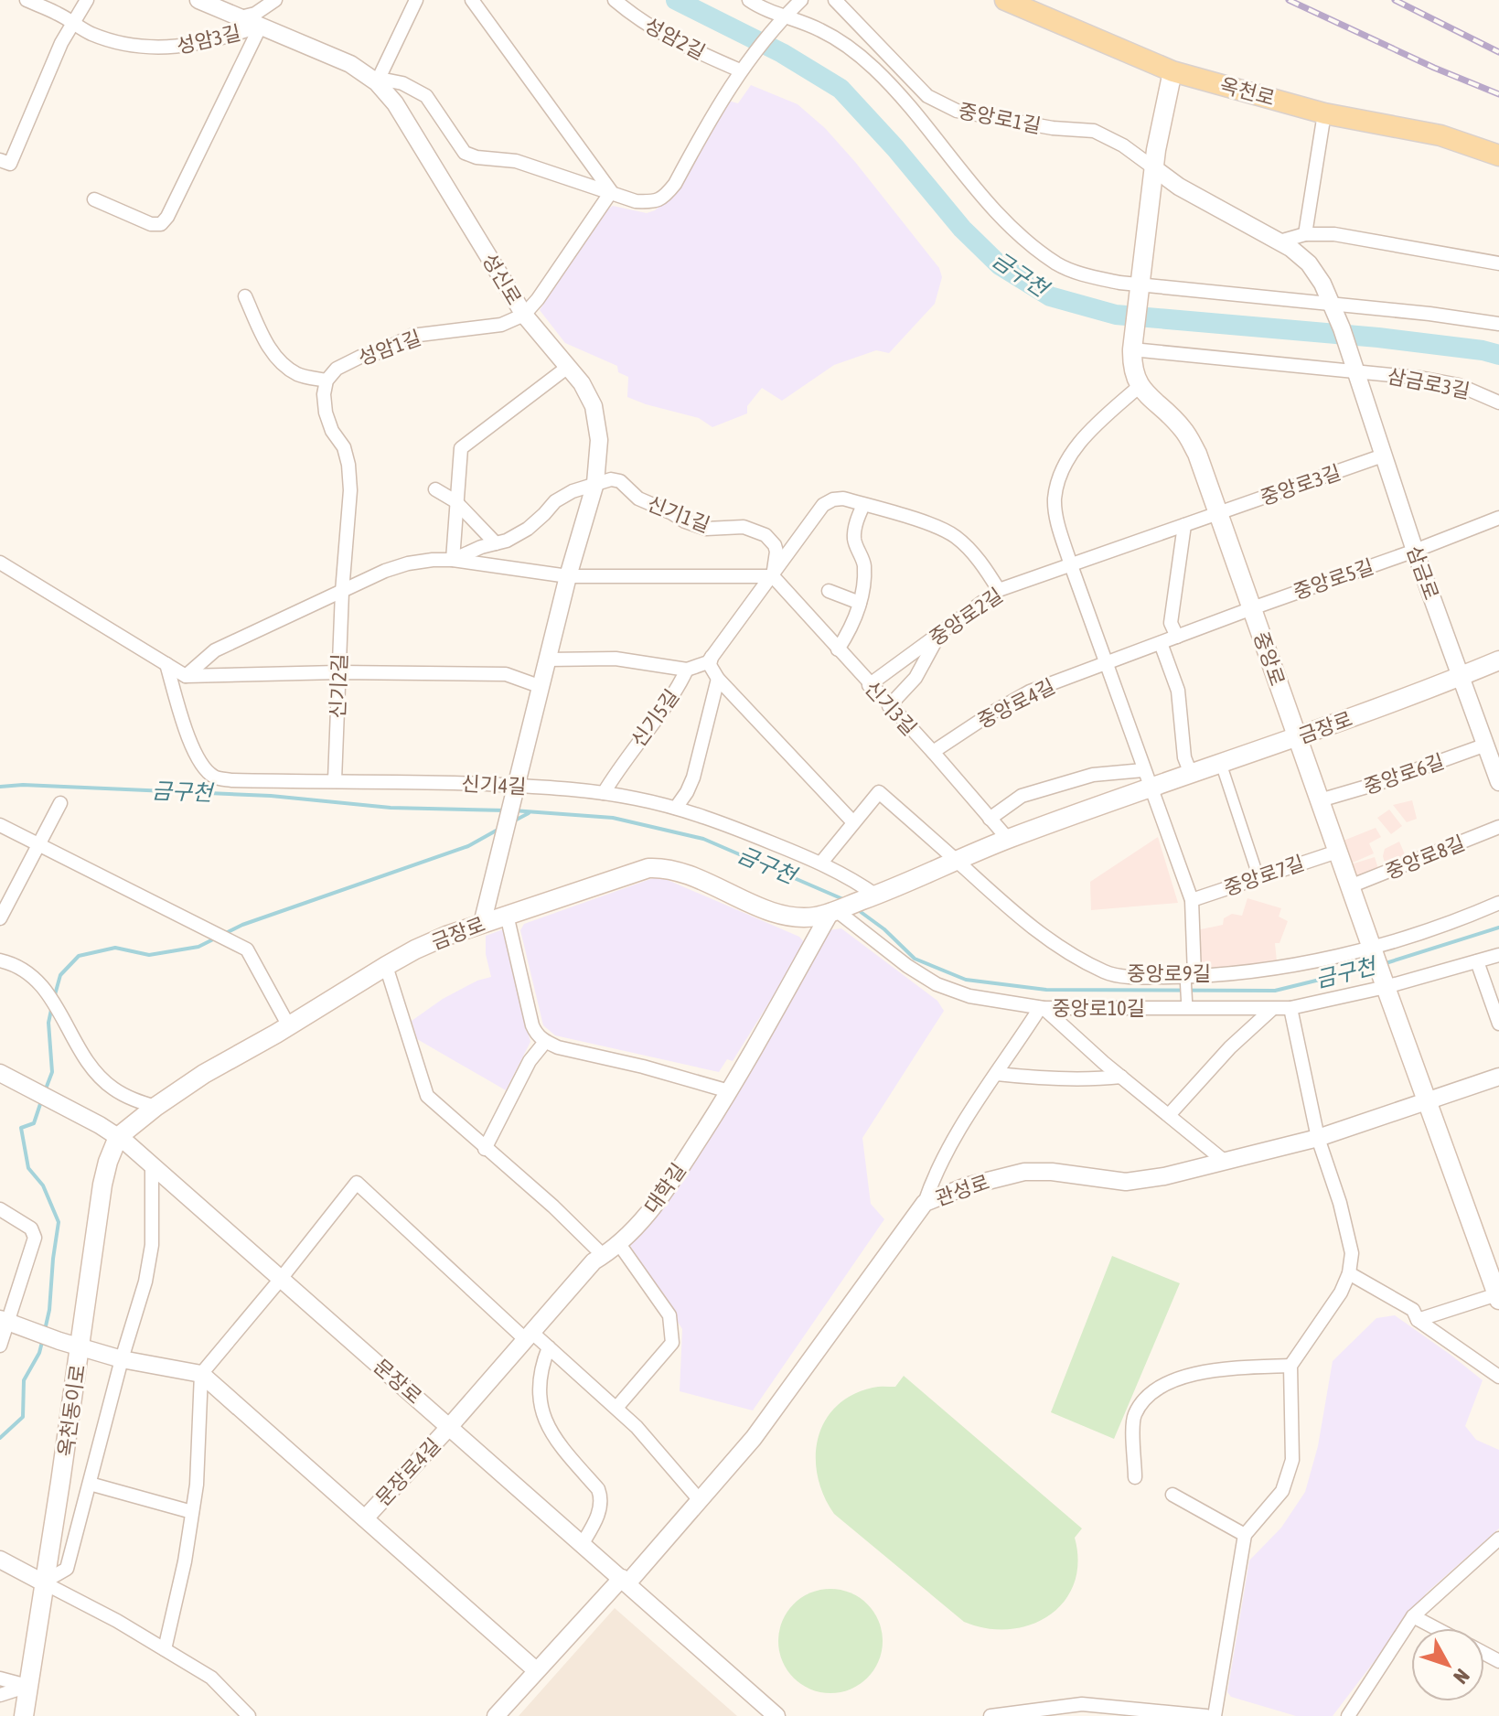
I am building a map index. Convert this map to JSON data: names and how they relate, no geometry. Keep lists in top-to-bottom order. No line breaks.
{"streets":{"main road":["옥천로","중앙로","금장로","옥천동이로"],"street":["성암2길","성암3길","중앙로1길","성신로","성암1길","삼금로3길","중앙로3길","신기1길","삼금로","중앙로5길","중앙로2길","신기2길","중앙로4길","신기3길","신기5길","중앙로6길","신기4길","중앙로8길","중앙로7길","중앙로9길","중앙로10길","대학길","관성로","문장로","문장로4길"]},"crossings":[["성암3길","성신로"],["성신로","성암1길"],["성신로","신기1길"],["성신로","금장로"],["성신로","신기4길"],["삼금로3길","삼금로"],["중앙로3길","삼금로"],["중앙로3길","중앙로2길"],["중앙로3길","중앙로"],["신기1길","신기3길"],["신기1길","신기5길"],["삼금로","중앙로5길"],["삼금로","금장로"],["삼금로","중앙로6길"],["중앙로5길","중앙로"],["중앙로5길","중앙로4길"],["중앙로2길","중앙로"],["중앙로2길","신기3길"],["중앙로","중앙로4길"],["중앙로","금장로"],["중앙로","중앙로6길"],["중앙로","중앙로8길"],["중앙로","중앙로7길"],["중앙로","중앙로9길"],["중앙로","중앙로10길"],["신기2길","신기4길"],["중앙로4길","신기3길"],["신기3길","신기5길"],["신기3길","금장로"],["신기5길","신기4길"],["금장로","신기4길"],["금장로","중앙로9길"],["금장로","중앙로10길"],["금장로","대학길"],["금장로","문장로"],["금장로","옥천동이로"],["중앙로10길","대학길"],["대학길","문장로"],["대학길","문장로4길"],["관성로","문장로"],["문장로","옥천동이로"],["문장로","문장로4길"]],"water":["금구천"],"north":"bottom right"}
